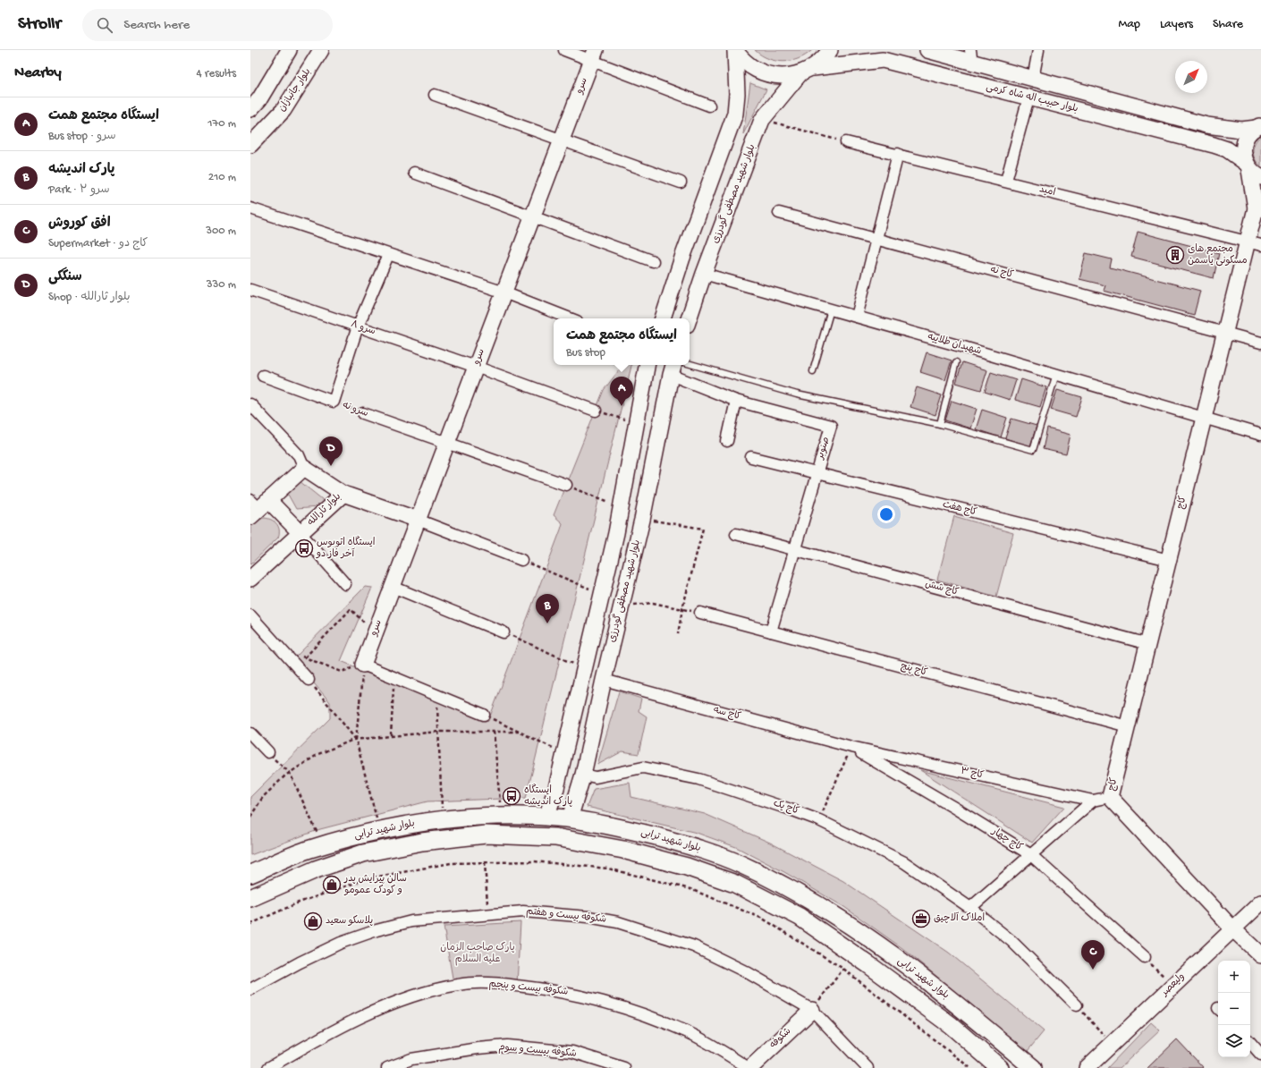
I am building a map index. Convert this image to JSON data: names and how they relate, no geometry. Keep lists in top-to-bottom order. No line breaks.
{"streets":{"main road":["سرو","بلوار جانبازان","بلوار حبیب اله شاه کرمی","بلوار شهید مصطفی گودرزی","کاج","بلوار ثارالله","بلوار شهید ترابی","ولیعصر","شکوفه"],"street":["امید","کاج نه","سرو ۸","شهیدان طلاییه","سرو نه","صنوبر","کاج هفت","کاج شش","کاج پنج","کاج سه","کاج ۳","کاج یک","کاج چهار","شکوفه بیست و هفتم","شکوفه بیست و پنجم","شکوفه بیست و سوم"]},"crossings":[["سرو","سرو ۸"],["سرو","سرو نه"],["بلوار حبیب اله شاه کرمی","بلوار شهید مصطفی گودرزی"],["بلوار حبیب اله شاه کرمی","کاج"],["امید","کاج"],["بلوار شهید مصطفی گودرزی","شهیدان طلاییه"],["بلوار شهید مصطفی گودرزی","صنوبر"],["بلوار شهید مصطفی گودرزی","کاج سه"],["بلوار شهید مصطفی گودرزی","کاج یک"],["بلوار شهید مصطفی گودرزی","بلوار شهید ترابی"],["کاج نه","کاج"],["شهیدان طلاییه","کاج"],["صنوبر","کاج هفت"],["صنوبر","کاج شش"],["صنوبر","کاج پنج"],["کاج","کاج هفت"],["کاج","کاج شش"],["کاج","کاج پنج"],["کاج","کاج ۳"],["کاج","کاج یک"],["کاج","کاج چهار"],["کاج","ولیعصر"],["کاج سه","کاج ۳"],["کاج سه","کاج چهار"],["کاج ۳","کاج چهار"],["شکوفه بیست و هفتم","شکوفه"],["شکوفه بیست و پنجم","شکوفه"]],"parks":["پارک صاحب الزمان علیه السلام"],"places":{"building":["مجتمع های مسکونی یاسمن"],"bus stop":["ایستگاه اتوبوس آخر فاز دو","ایستگاه پارک اندیشه"],"shop":["سالن پیرایش پدر و کودک عمومو","پلاسکو سعید"],"office":["املاک آلاچیق"]},"north":"top right","page":{"header":"Strollr","search":"Search here","nav":["Map","Layers","Share"],"heading":["Nearby","4 results"],"list":[{"mark":"A","name":"ایستگاه مجتمع همت","note":"Bus stop · سرو","value":"170 m"},{"mark":"B","name":"پارک اندیشه","note":"Park · سرو ۲","value":"210 m"},{"mark":"C","name":"افق کوروش","note":"Supermarket · کاج دو","value":"300 m"},{"mark":"D","name":"سنگکی","note":"Shop · بلوار ثارالله","value":"330 m"}],"popup":["ایستگاه مجتمع همت","Bus stop"],"pins":["A","D","B","C"],"map_buttons":["+","−"]}}
